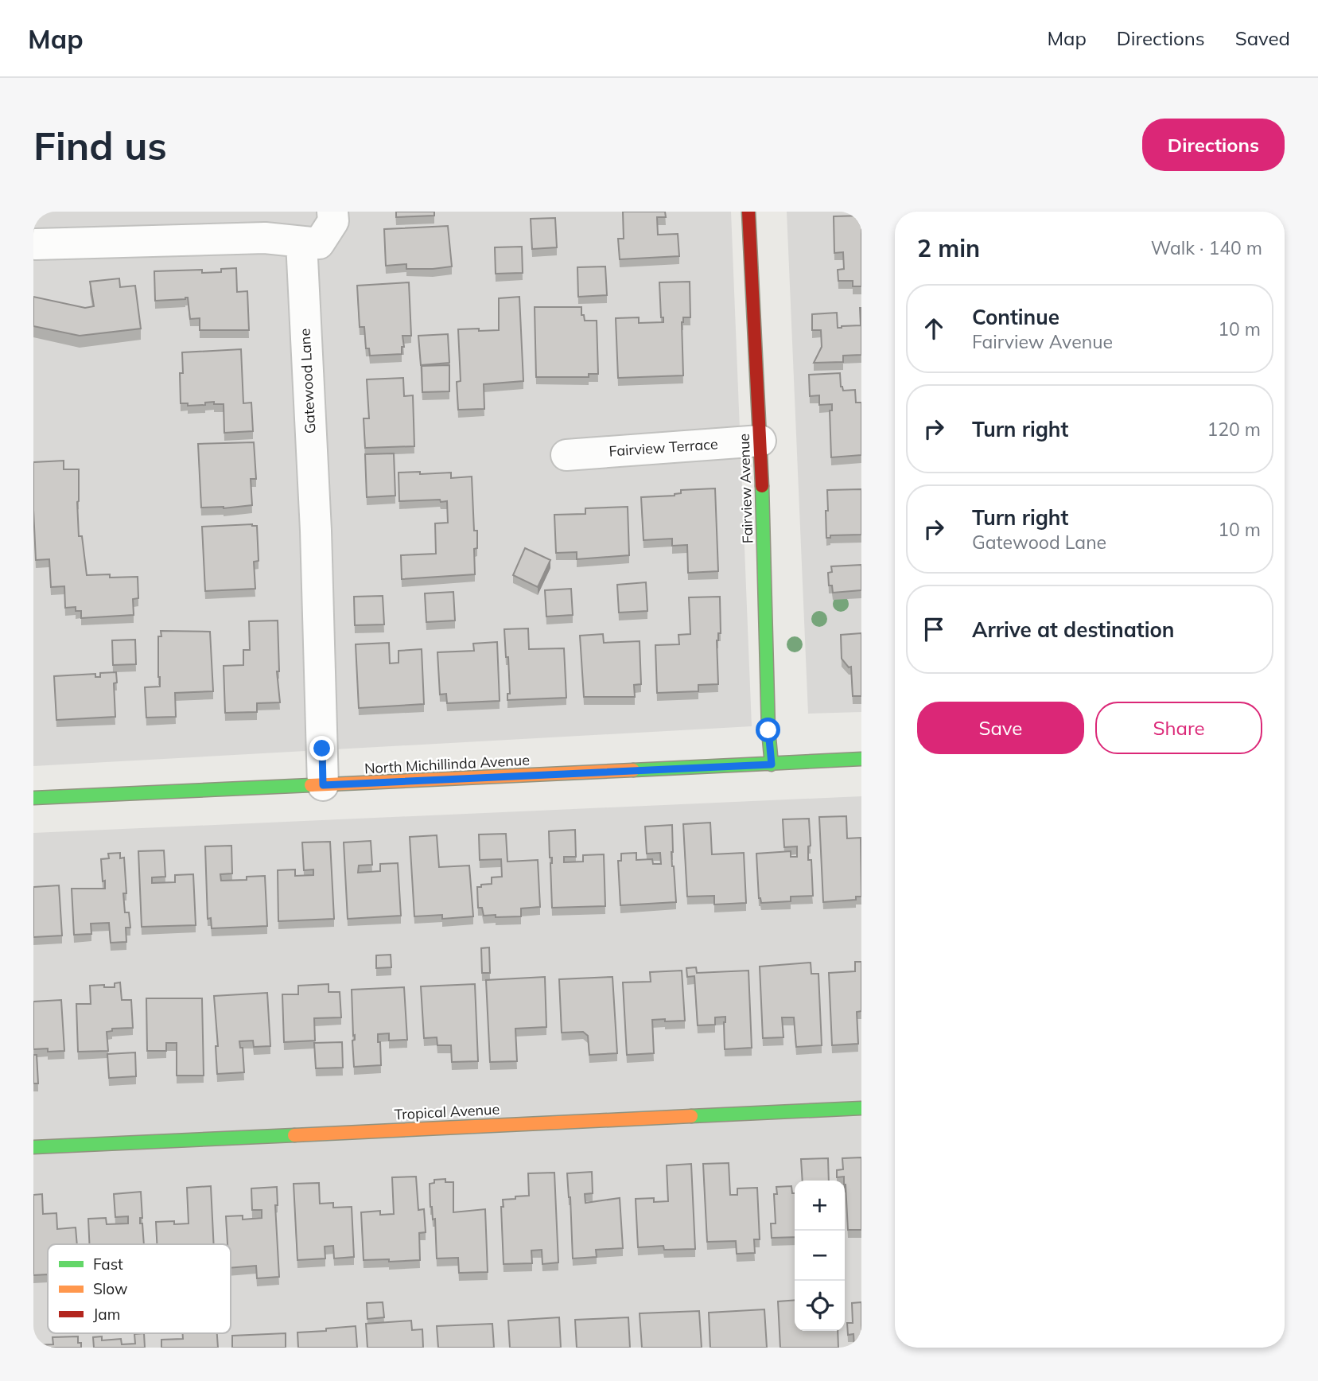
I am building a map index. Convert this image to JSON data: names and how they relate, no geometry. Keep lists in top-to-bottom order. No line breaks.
{"streets":{"street":["Gatewood Lane","Fairview Terrace","Fairview Avenue","North Michillinda Avenue","Tropical Avenue"]},"crossings":[["Gatewood Lane","North Michillinda Avenue"],["Fairview Terrace","Fairview Avenue"],["Fairview Avenue","North Michillinda Avenue"]],"legend":["Fast","Slow","Jam"],"page":{"header":"Map","nav":["Map","Directions","Saved"],"buttons":["Directions",["Save","Share"]],"title":"Find us","heading":["2 min","Walk · 140 m"],"list":[["Continue","Fairview Avenue","10 m"],["Turn right","120 m"],["Turn right","Gatewood Lane","10 m"],"Arrive at destination"],"map_buttons":["+","−"]}}
